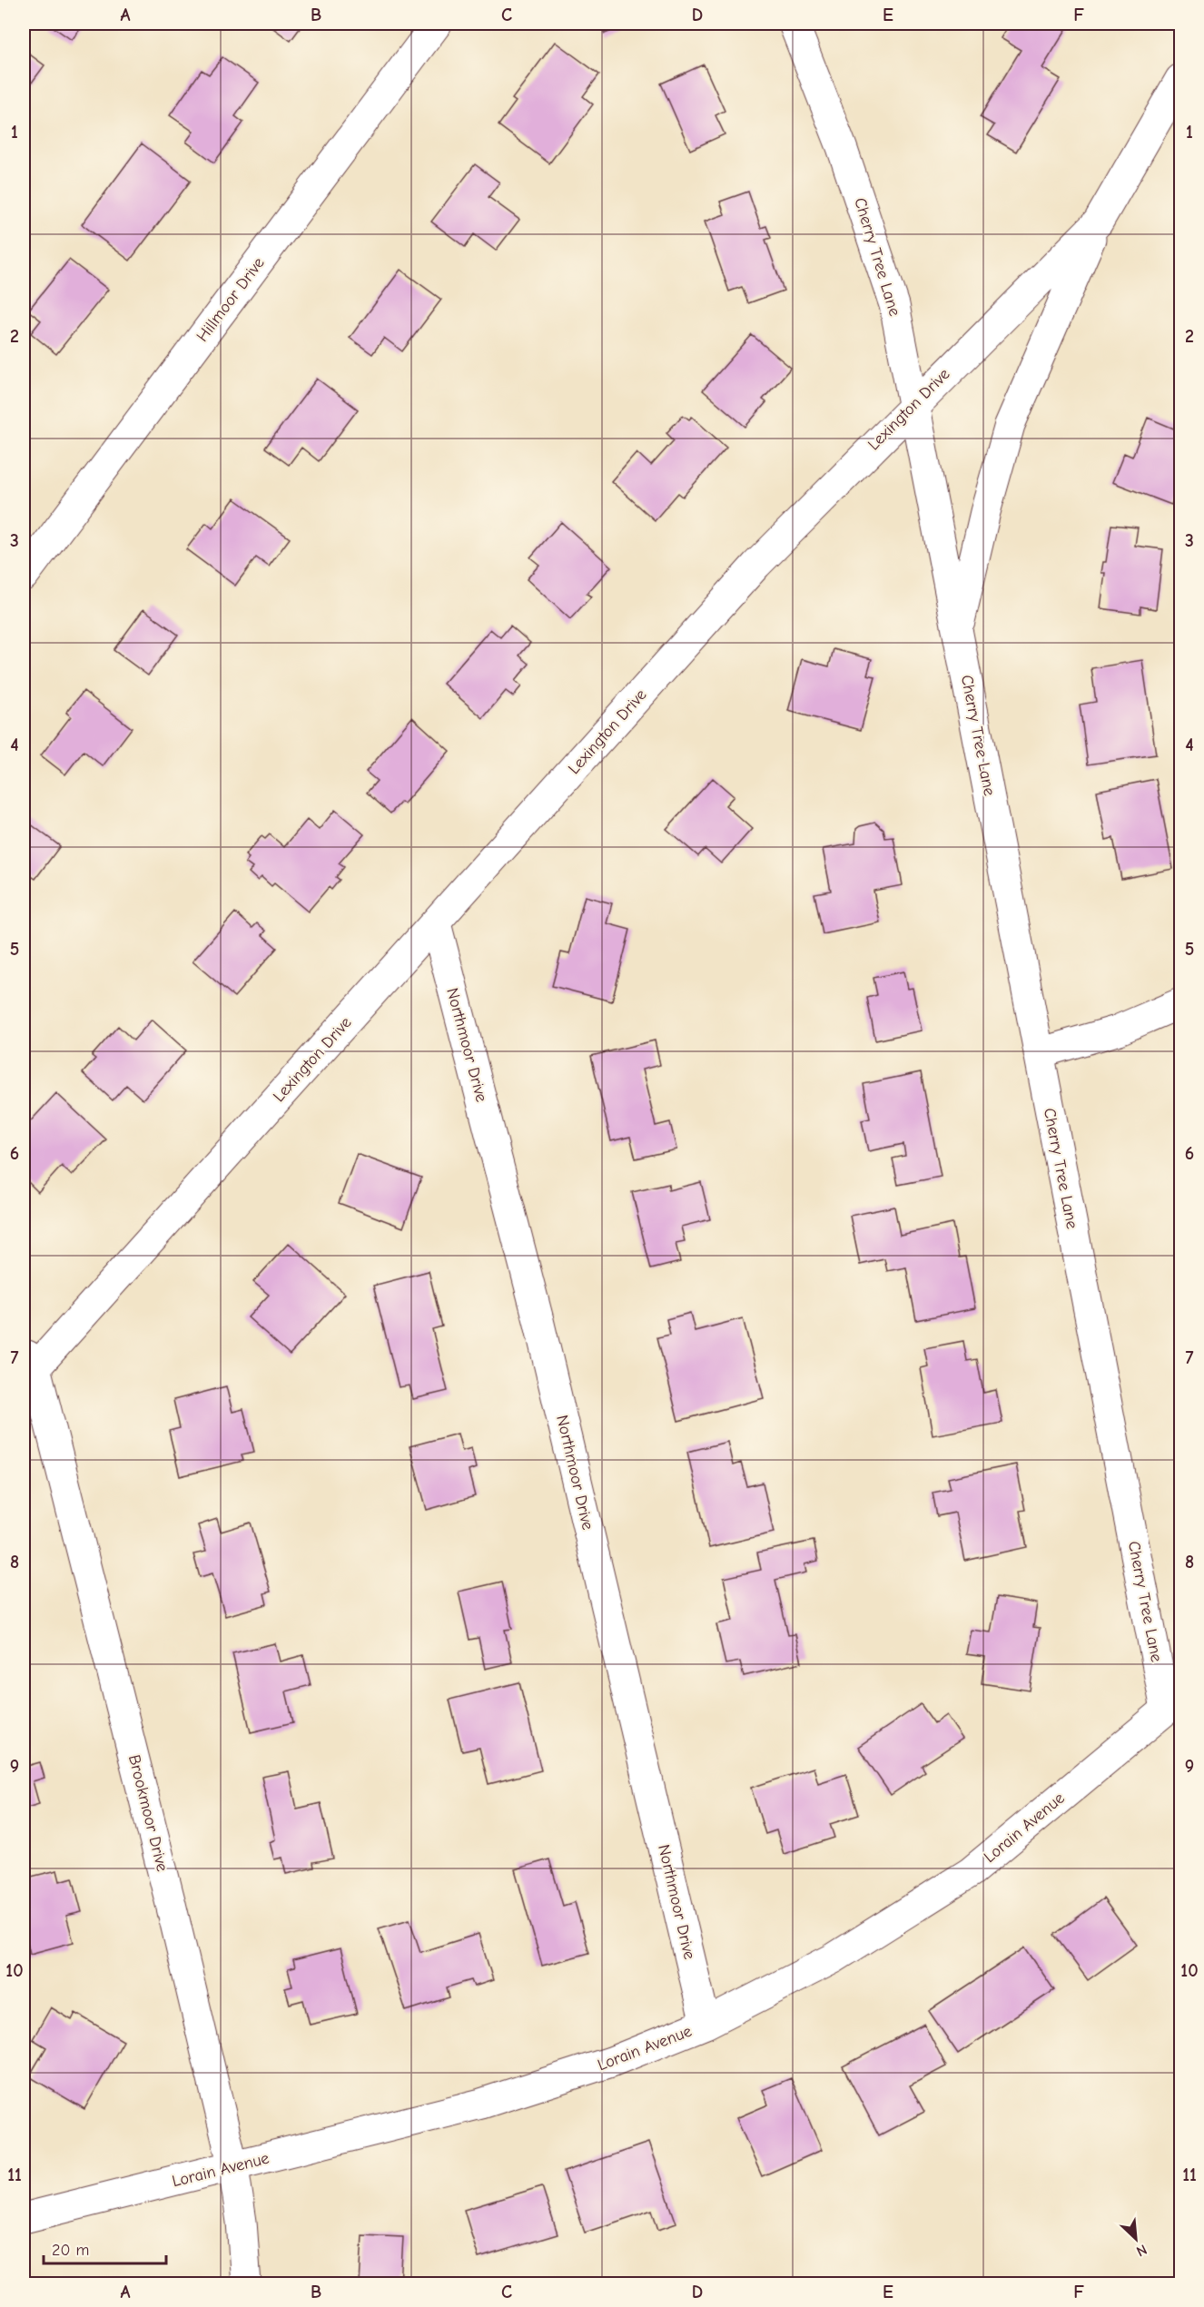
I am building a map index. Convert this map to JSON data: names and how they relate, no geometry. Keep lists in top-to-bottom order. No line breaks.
{"streets":{"street":["Cherry Tree Lane","Hillmoor Drive","Lexington Drive","Northmoor Drive","Brookmoor Drive","Lorain Avenue"]},"crossings":[["Cherry Tree Lane","Lexington Drive"],["Cherry Tree Lane","Lorain Avenue"],["Lexington Drive","Northmoor Drive"],["Lexington Drive","Brookmoor Drive"],["Northmoor Drive","Lorain Avenue"],["Brookmoor Drive","Lorain Avenue"]],"scale_bar":"20 m","north":"bottom right","grid":{"columns":["A","B","C","D","E","F"],"rows":["1","2","3","4","5","6","7","8","9","10","11"]}}
